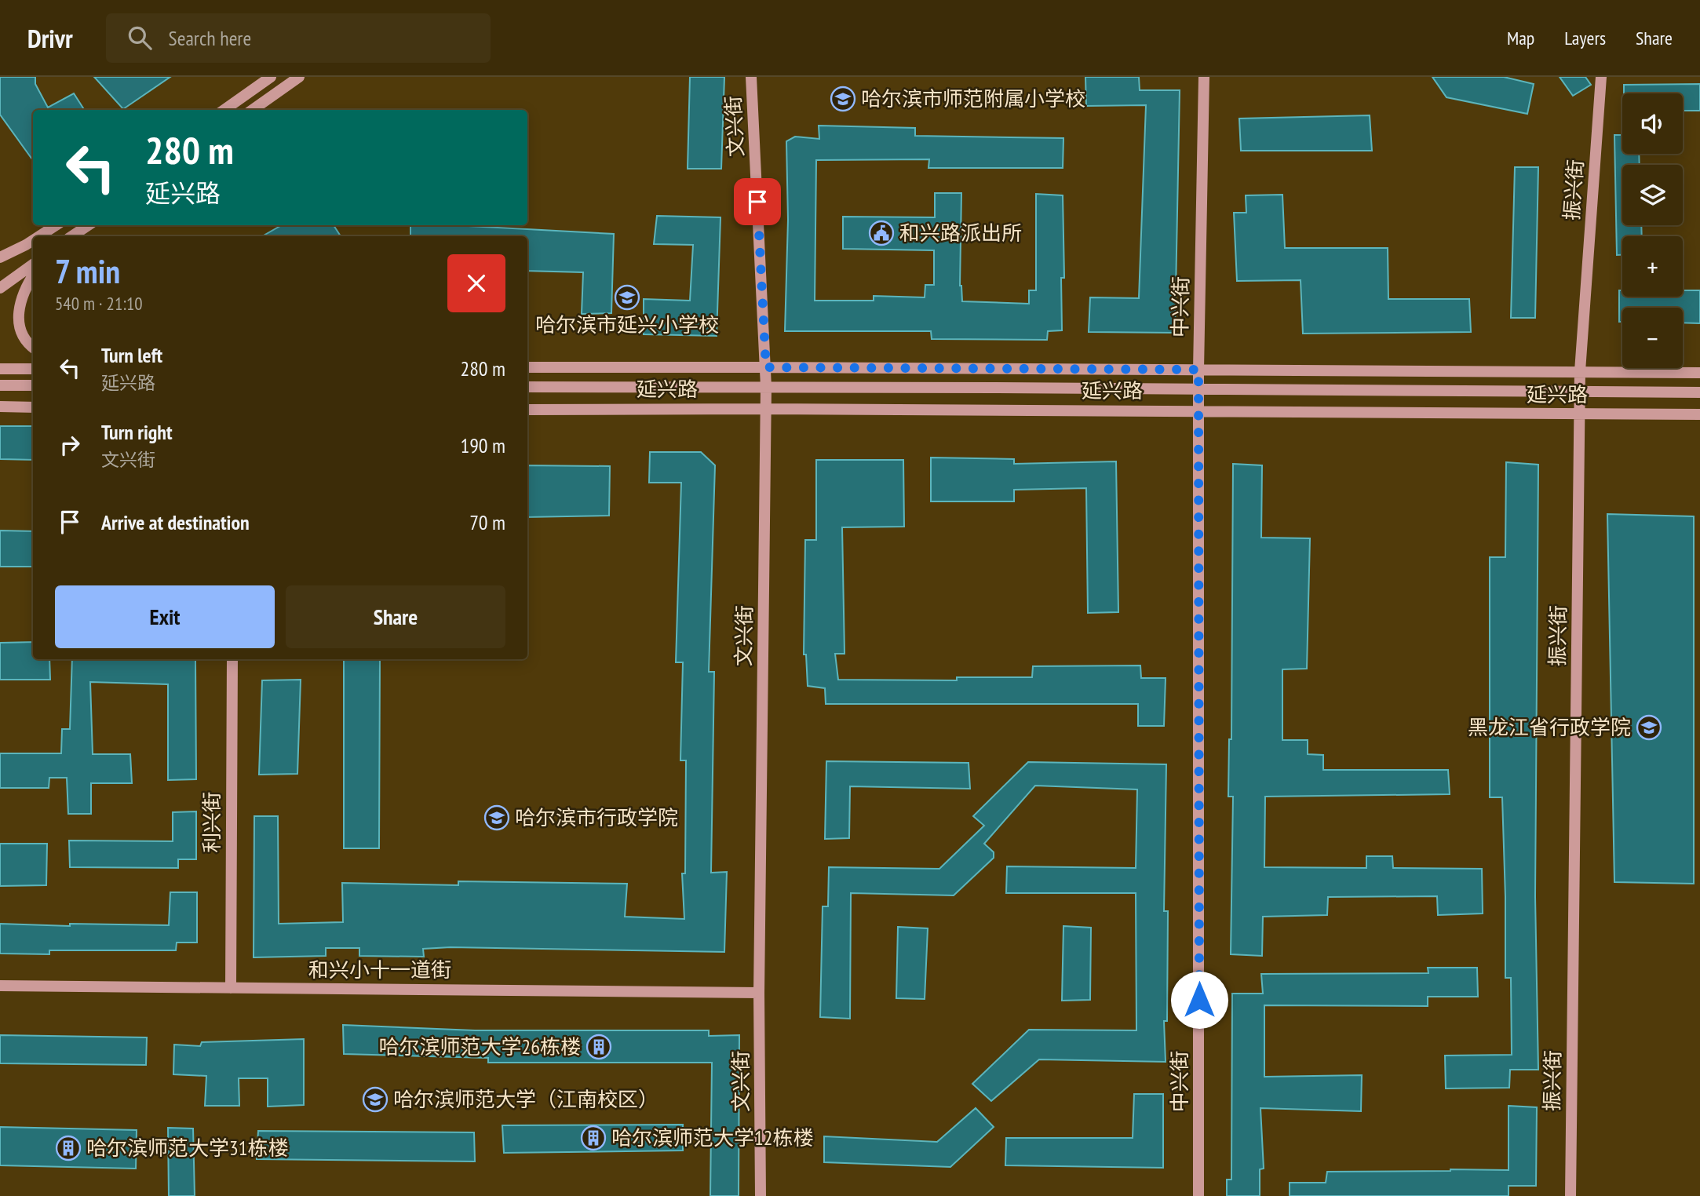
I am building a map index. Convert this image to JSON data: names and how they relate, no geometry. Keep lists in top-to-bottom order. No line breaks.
{"streets":{"street":["文兴街","振兴街","中兴街","延兴路","利兴街","和兴小十一道街"]},"crossings":[["文兴街","延兴路"],["文兴街","和兴小十一道街"],["振兴街","延兴路"],["中兴街","延兴路"],["利兴街","和兴小十一道街"]],"places":{"school or university":["哈尔滨市师范附属小学校","哈尔滨市延兴小学校","黑龙江省行政学院","哈尔滨市行政学院","哈尔滨师范大学（江南校区）"],"public building":["和兴路派出所"],"building":["哈尔滨师范大学26栋楼","哈尔滨师范大学12栋楼","哈尔滨师范大学31栋楼"]},"page":{"header":"Drivr","search":"Search here","nav":["Map","Layers","Share"],"map_buttons":["+","−"],"turn":["280 m","延兴路"],"heading":["7 min","540 m · 21:10"],"list":[{"name":"Turn left","note":"延兴路","value":"280 m"},{"name":"Turn right","note":"文兴街","value":"190 m"},{"name":"Arrive at destination","value":"70 m"}],"buttons":["Exit","Share"]}}
